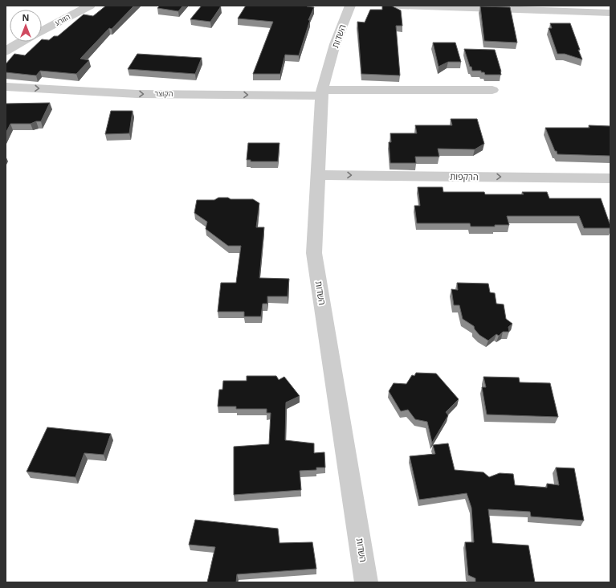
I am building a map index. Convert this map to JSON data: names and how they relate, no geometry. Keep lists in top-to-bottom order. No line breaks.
{"streets":{"street":["הזורע","השדות","הקוצר","הרקפות"]},"crossings":[["השדות","הקוצר"],["השדות","הרקפות"]],"one_way":["הקוצר","הרקפות"],"north":"top"}
